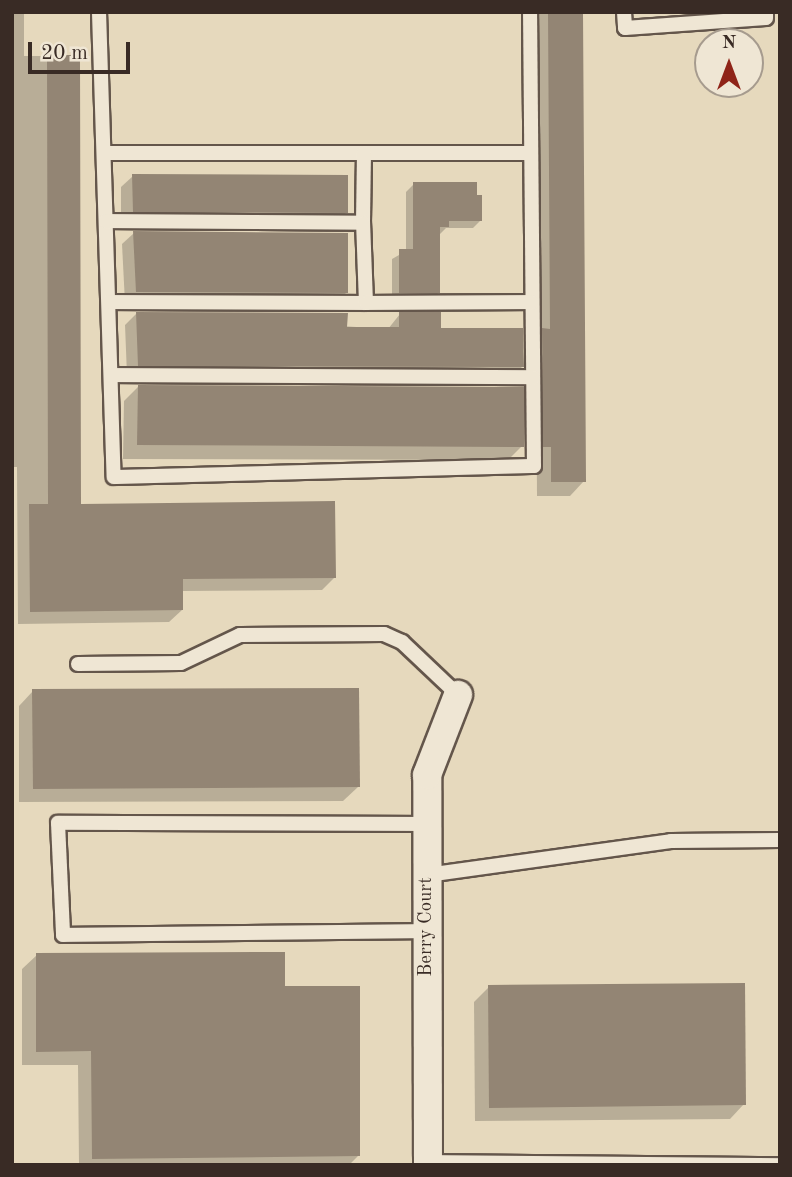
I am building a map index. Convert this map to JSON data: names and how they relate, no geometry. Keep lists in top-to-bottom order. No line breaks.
{"streets":{"street":["Berry Court"]},"scale_bar":"20 m","north":"top"}
